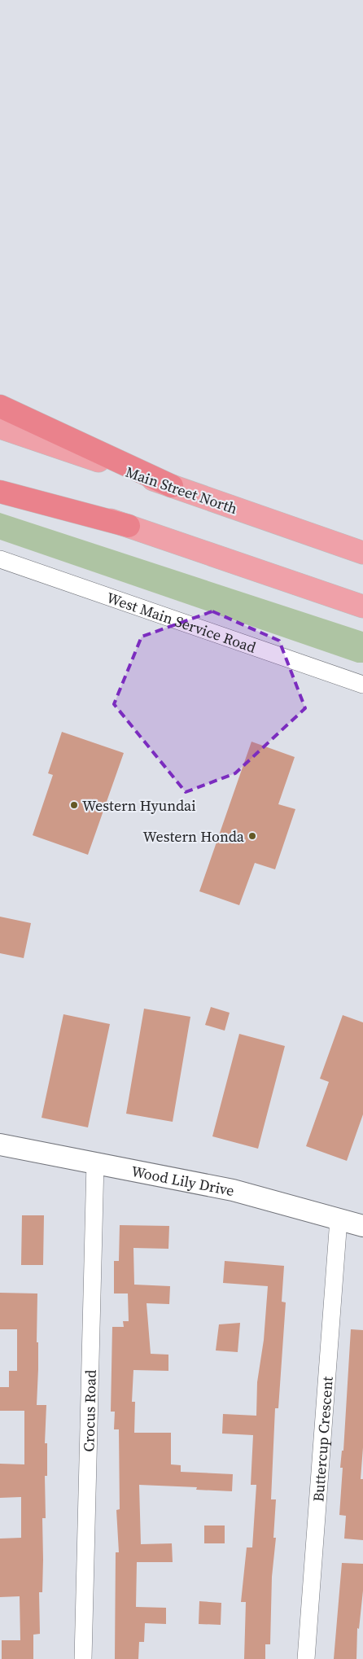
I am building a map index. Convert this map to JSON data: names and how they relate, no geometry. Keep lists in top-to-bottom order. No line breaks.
{"streets":{"main road":["Main Street North"],"street":["West Main Service Road","Wood Lily Drive","Crocus Road","Buttercup Crescent"]},"crossings":[["Wood Lily Drive","Crocus Road"],["Wood Lily Drive","Buttercup Crescent"]],"places":["Western Hyundai","Western Honda"]}
